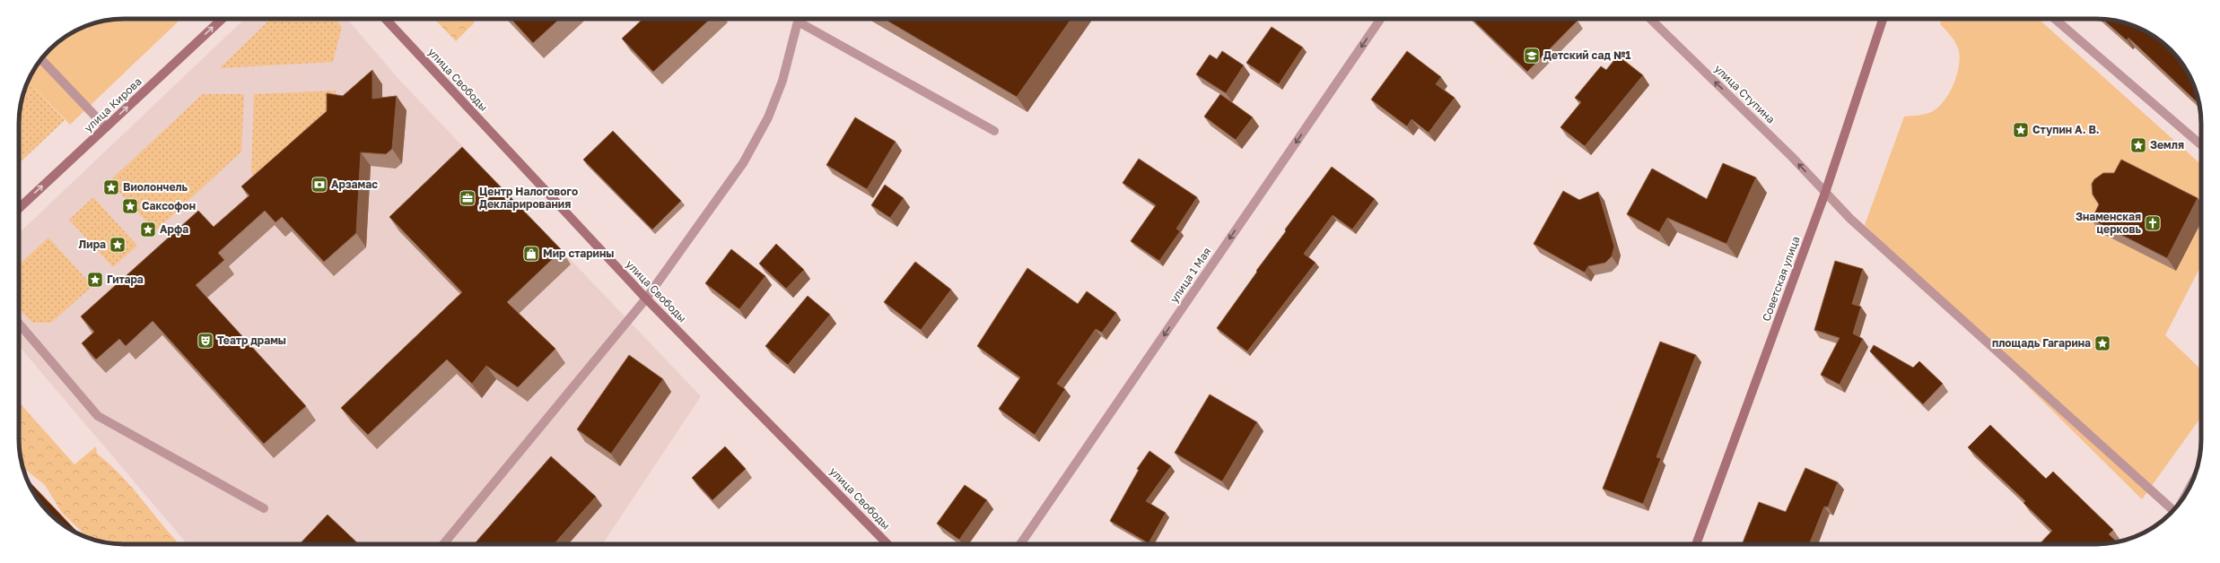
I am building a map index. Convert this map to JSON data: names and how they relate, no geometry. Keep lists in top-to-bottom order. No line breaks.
{"streets":{"street":["улица Свободы","улица Ступина","улица Кирова","улица 1 Мая","Советская улица"]},"crossings":[["улица Ступина","Советская улица"]],"one_way":["улица Ступина","улица Кирова","улица 1 Мая"],"places":{"school or university":["Детский сад №1"],"place":["Ступин А. В.","Земля","Виолончель","Саксофон","Арфа","Лира","Гитара","площадь Гагарина"],"bank":["Арзамас"],"office":["Центр Налогового Декларирования"],"church":["Знаменская церковь"],"shop":["Мир старины"],"theatre":["Театр драмы"]}}
